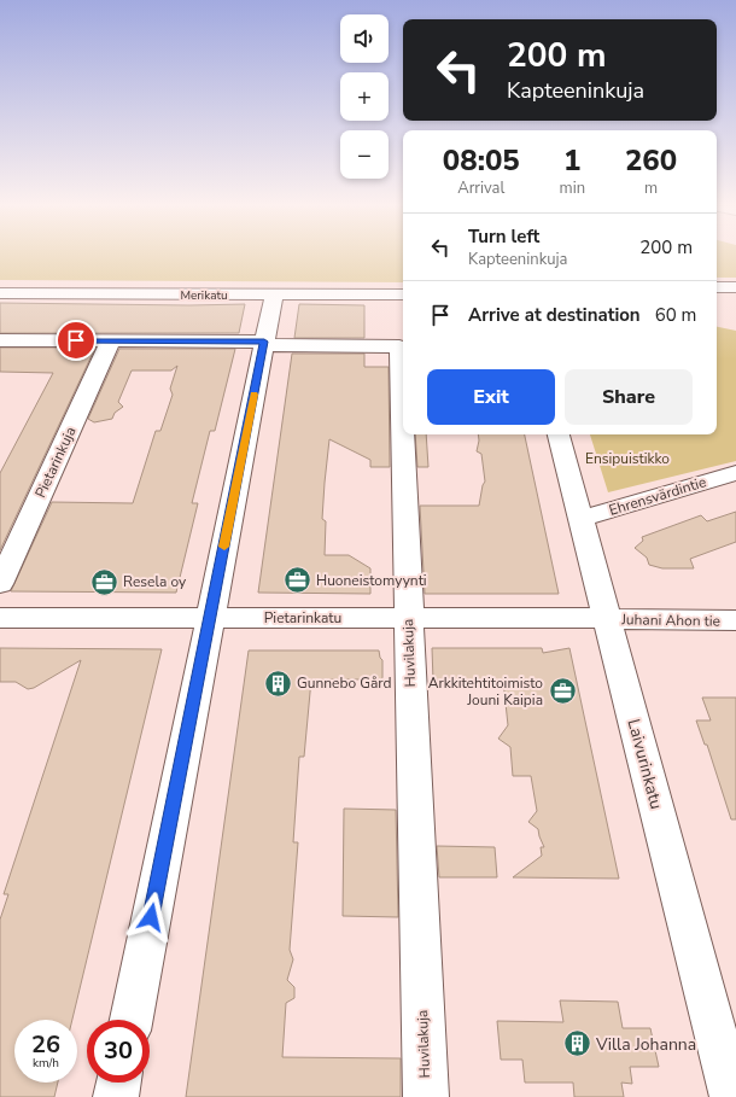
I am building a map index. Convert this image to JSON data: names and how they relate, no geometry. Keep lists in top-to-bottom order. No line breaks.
{"streets":{"street":["Merikatu","Pietarinkuja","Ehrensvärdintie","Pietarinkatu","Juhani Ahon tie","Huvilakuja","Laivurinkatu"]},"crossings":[["Ehrensvärdintie","Laivurinkatu"],["Pietarinkatu","Juhani Ahon tie"],["Pietarinkatu","Huvilakuja"],["Pietarinkatu","Laivurinkatu"],["Juhani Ahon tie","Laivurinkatu"]],"parks":["Ensipuistikko"],"places":{"office":["Huoneistomyynti","Resela oy","Arkkitehtitoimisto Jouni Kaipia"],"building":["Gunnebo Gård","Villa Johanna"]},"page":{"map_buttons":["+","−"],"turn":["200 m","Kapteeninkuja"],"eta":["08:05","Arrival","1","min","260","m"],"list":[{"name":"Turn left","note":"Kapteeninkuja","value":"200 m"},{"name":"Arrive at destination","value":"60 m"}],"buttons":["Exit","Share"],"speed":"26 km/h","limit":"30"}}
